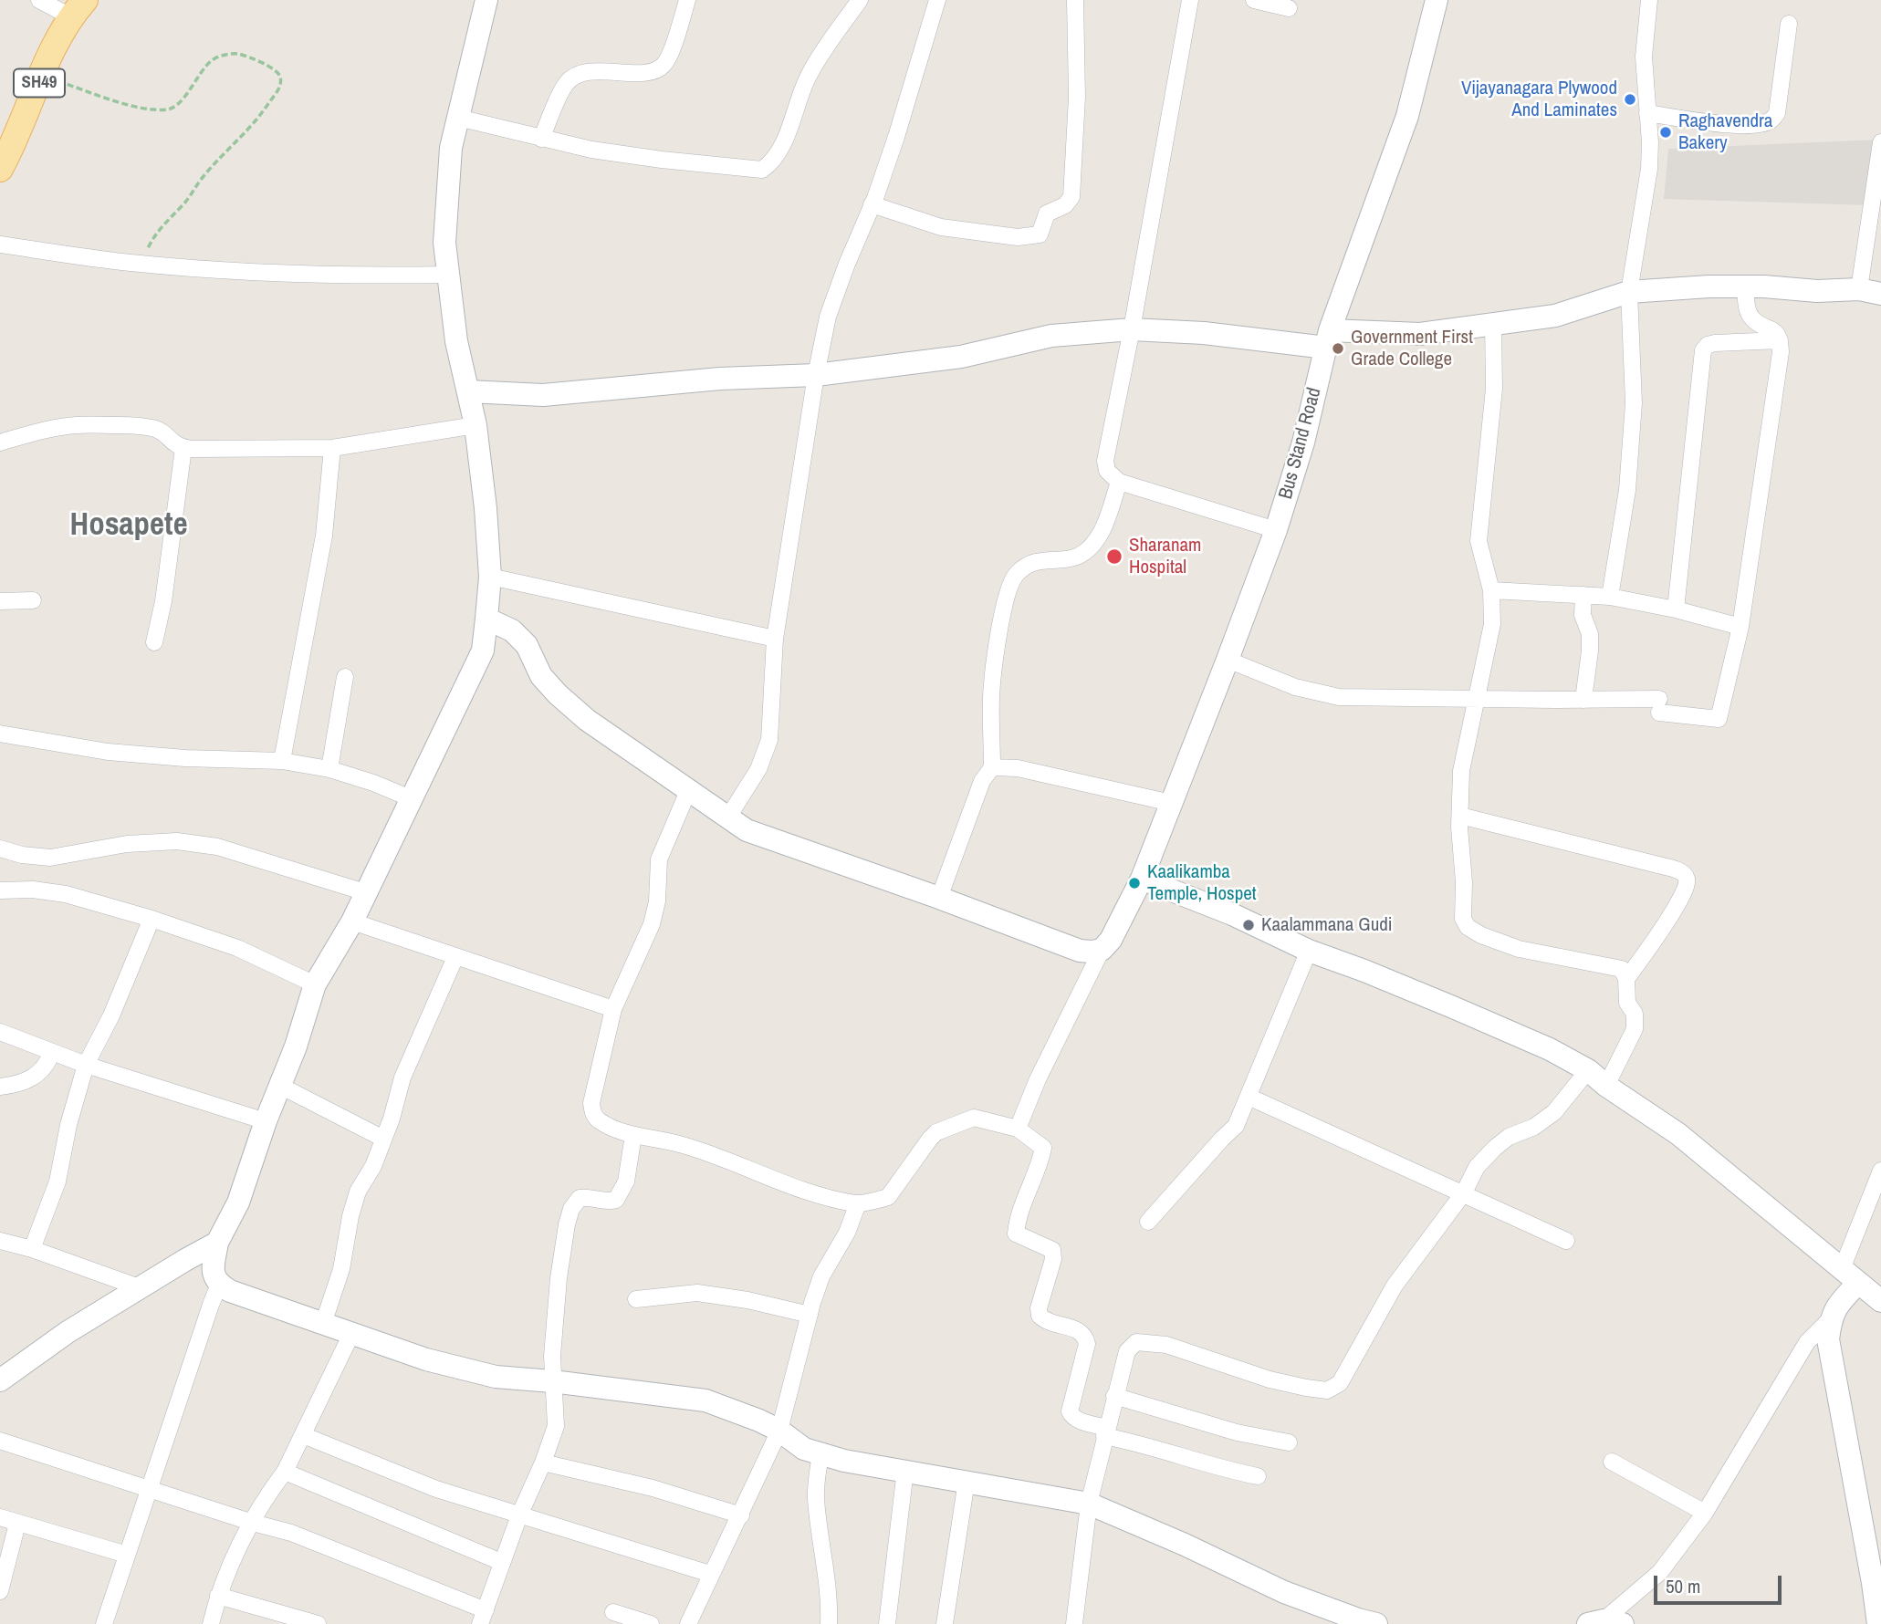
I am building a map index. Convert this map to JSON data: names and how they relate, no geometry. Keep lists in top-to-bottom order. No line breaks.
{"streets":{"main road":["SH49"],"street":["Bus Stand Road"]},"districts":["Hosapete"],"places":["Vijayanagara Plywood And Laminates","Raghavendra Bakery","Government First Grade College","Sharanam Hospital","Kaalikamba Temple, Hospet","Kaalammana Gudi"],"scale_bar":"50 m"}
